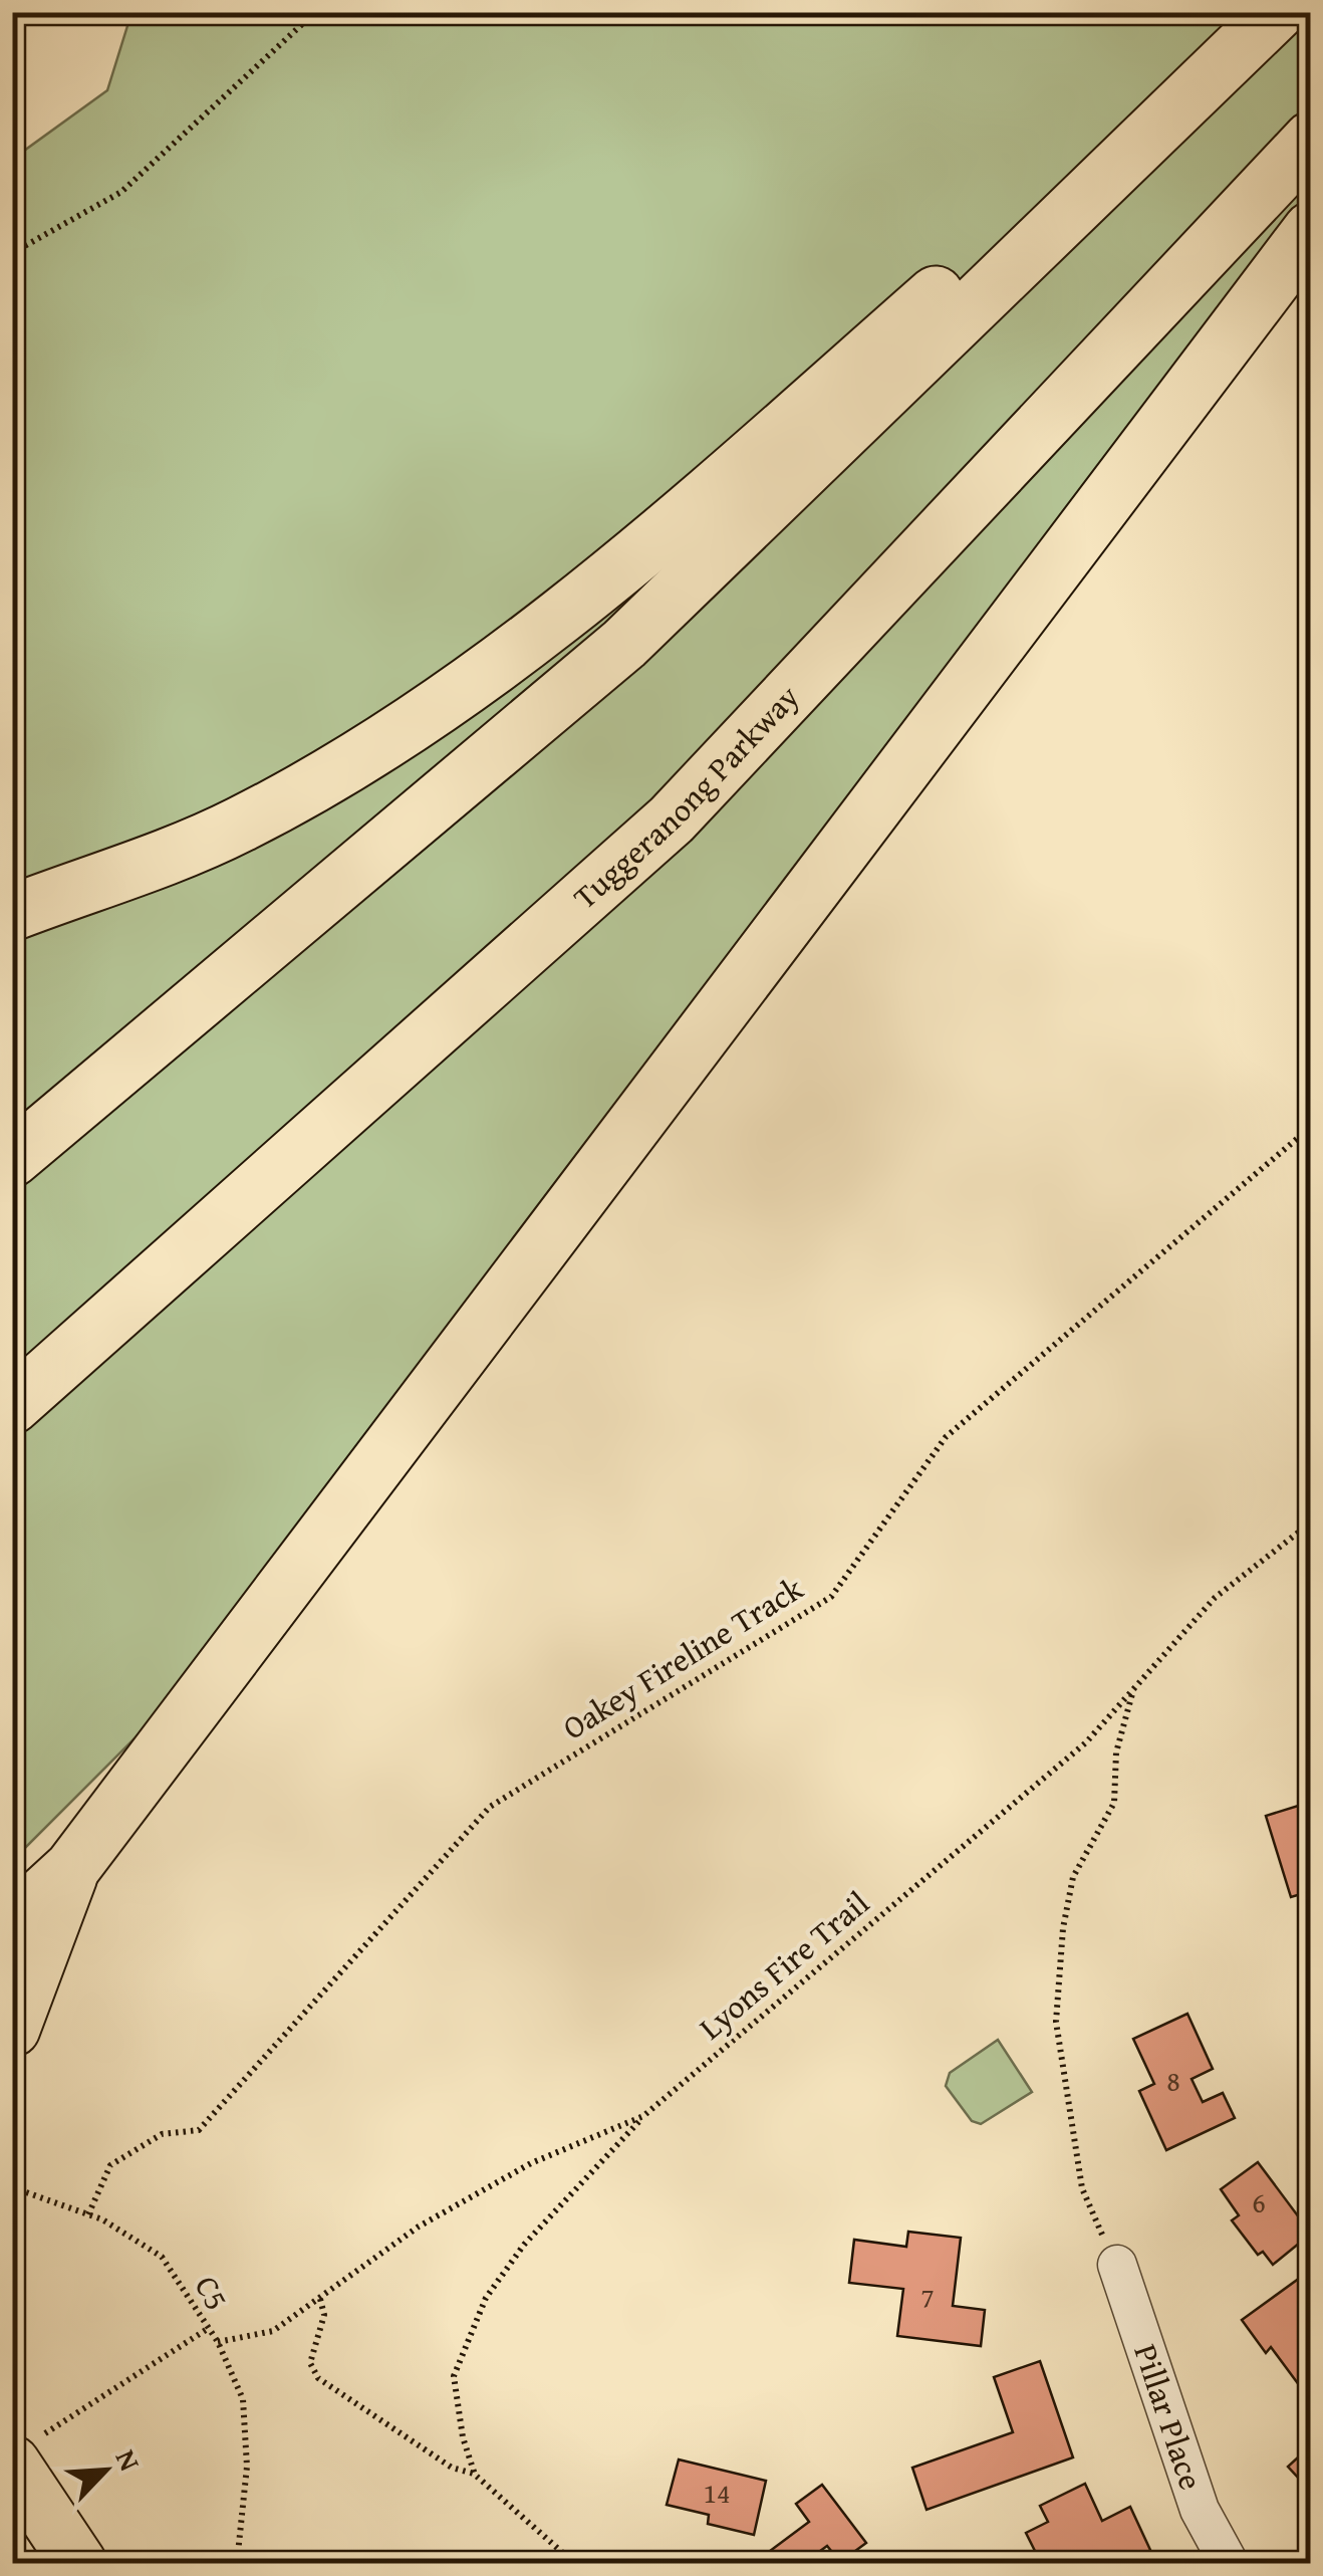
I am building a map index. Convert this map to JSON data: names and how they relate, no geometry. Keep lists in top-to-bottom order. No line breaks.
{"streets":{"main road":["Tuggeranong Parkway"],"street":["Pillar Place"],"path":["Oakey Fireline Track","Lyons Fire Trail","C5"]},"crossings":[["Oakey Fireline Track","C5"]],"house_numbers":["8","6","7","14"],"north":"top right"}
